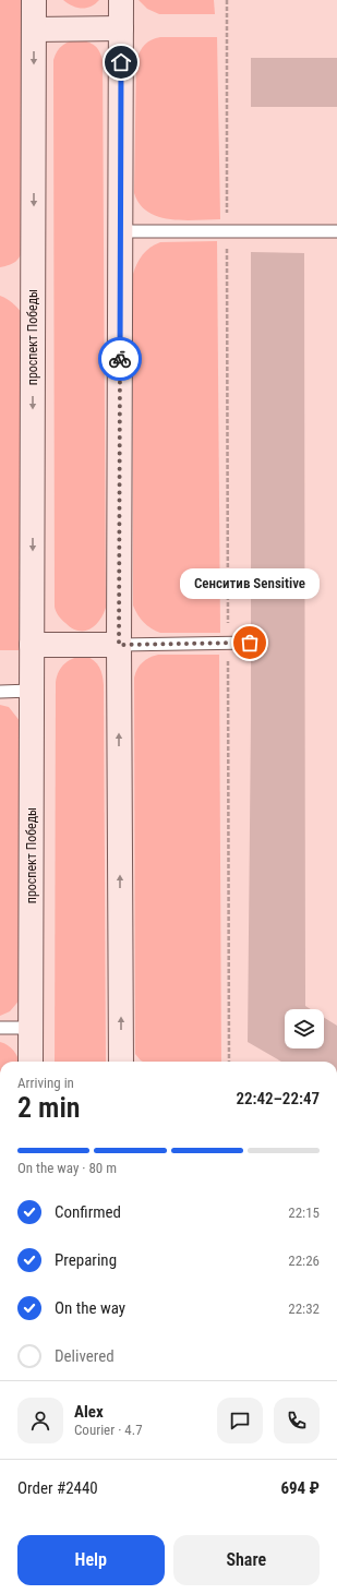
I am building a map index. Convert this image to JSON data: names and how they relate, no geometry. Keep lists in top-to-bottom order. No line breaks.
{"streets":{"main road":["проспект Победы"]},"places":["Сенситив Sensitive"],"page":{"bubble":"Сенситив Sensitive","heading":["2 min","Arriving in","22:42–22:47"],"panel":["Alex","Courier · 4.7","Order #2440","694 ₽"],"bar":"On the way · 80 m","list":[["Confirmed","22:15"],["Preparing","22:26"],["On the way","22:32"],"Delivered"],"buttons":["Help","Share"]}}
